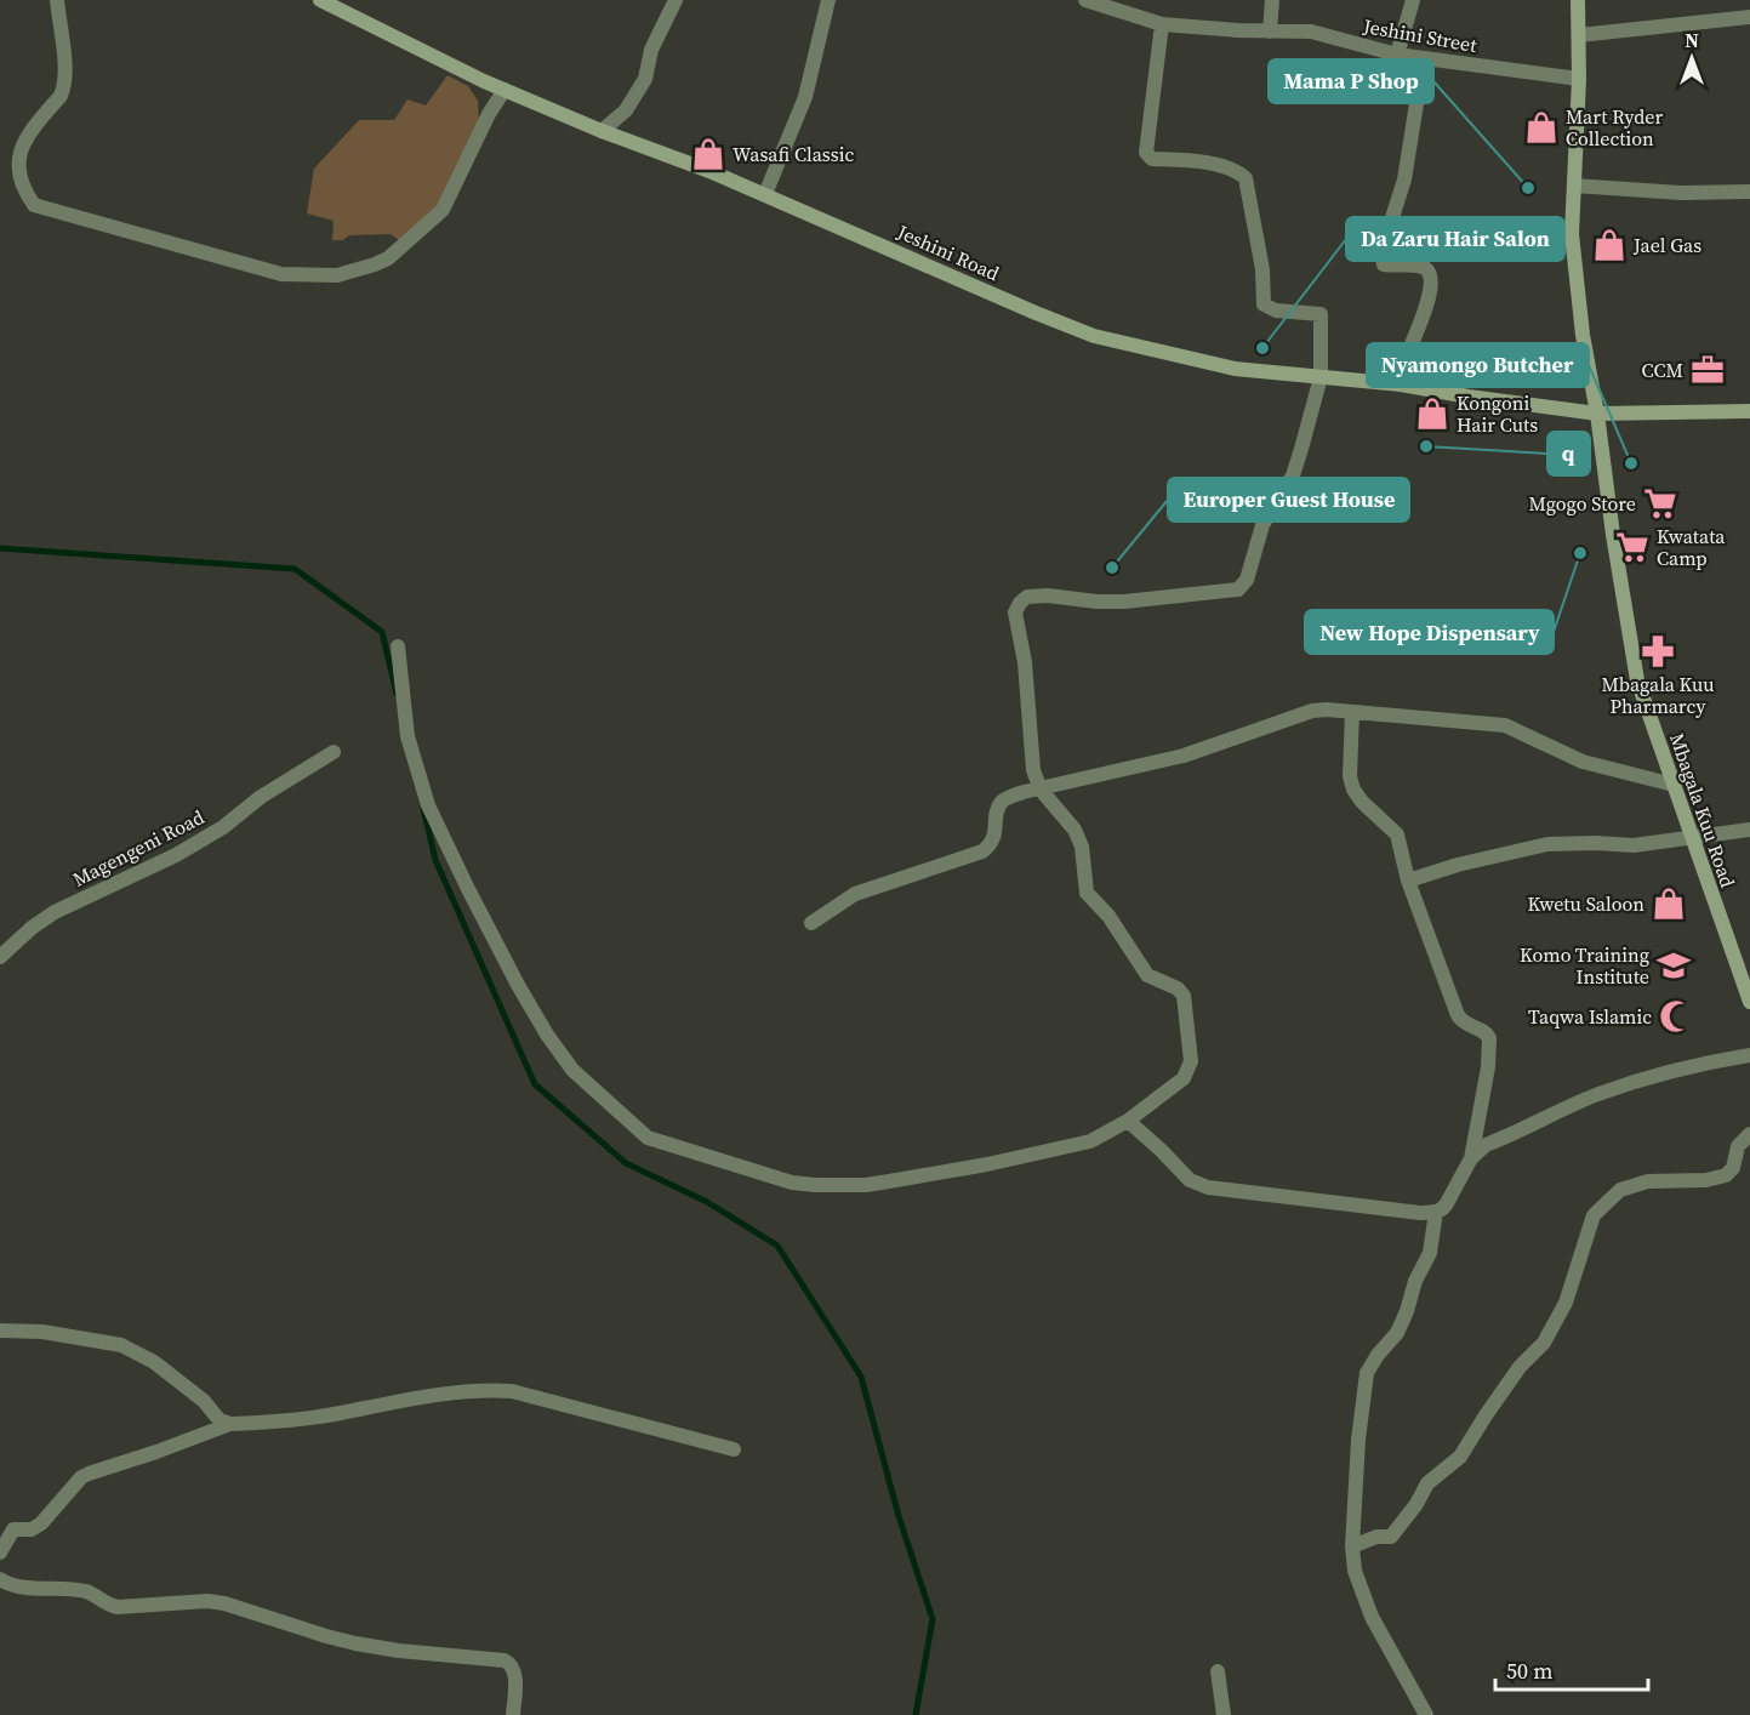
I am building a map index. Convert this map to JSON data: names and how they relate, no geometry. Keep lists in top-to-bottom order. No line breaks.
{"streets":{"street":["Jeshini Street","Jeshini Road","Mbagala Kuu Road","Magengeni Road"]},"crossings":[["Jeshini Street","Mbagala Kuu Road"],["Jeshini Road","Mbagala Kuu Road"]],"places":{"shop":["Mart Ryder Collection","Wasafi Classic","Jael Gas","Kongoni Hair Cuts","Kwetu Saloon"],"other":["Mama P Shop","Da Zaru Hair Salon","q","Nyamongo Butcher","New Hope Dispensary","Europer Guest House"],"office":["CCM"],"supermarket":["Mgogo Store","Kwatata Camp"],"pharmacy":["Mbagala Kuu Pharmarcy"],"school or university":["Komo Training Institute"],"mosque":["Taqwa Islamic"]},"scale_bar":"50 m","north":"top"}
